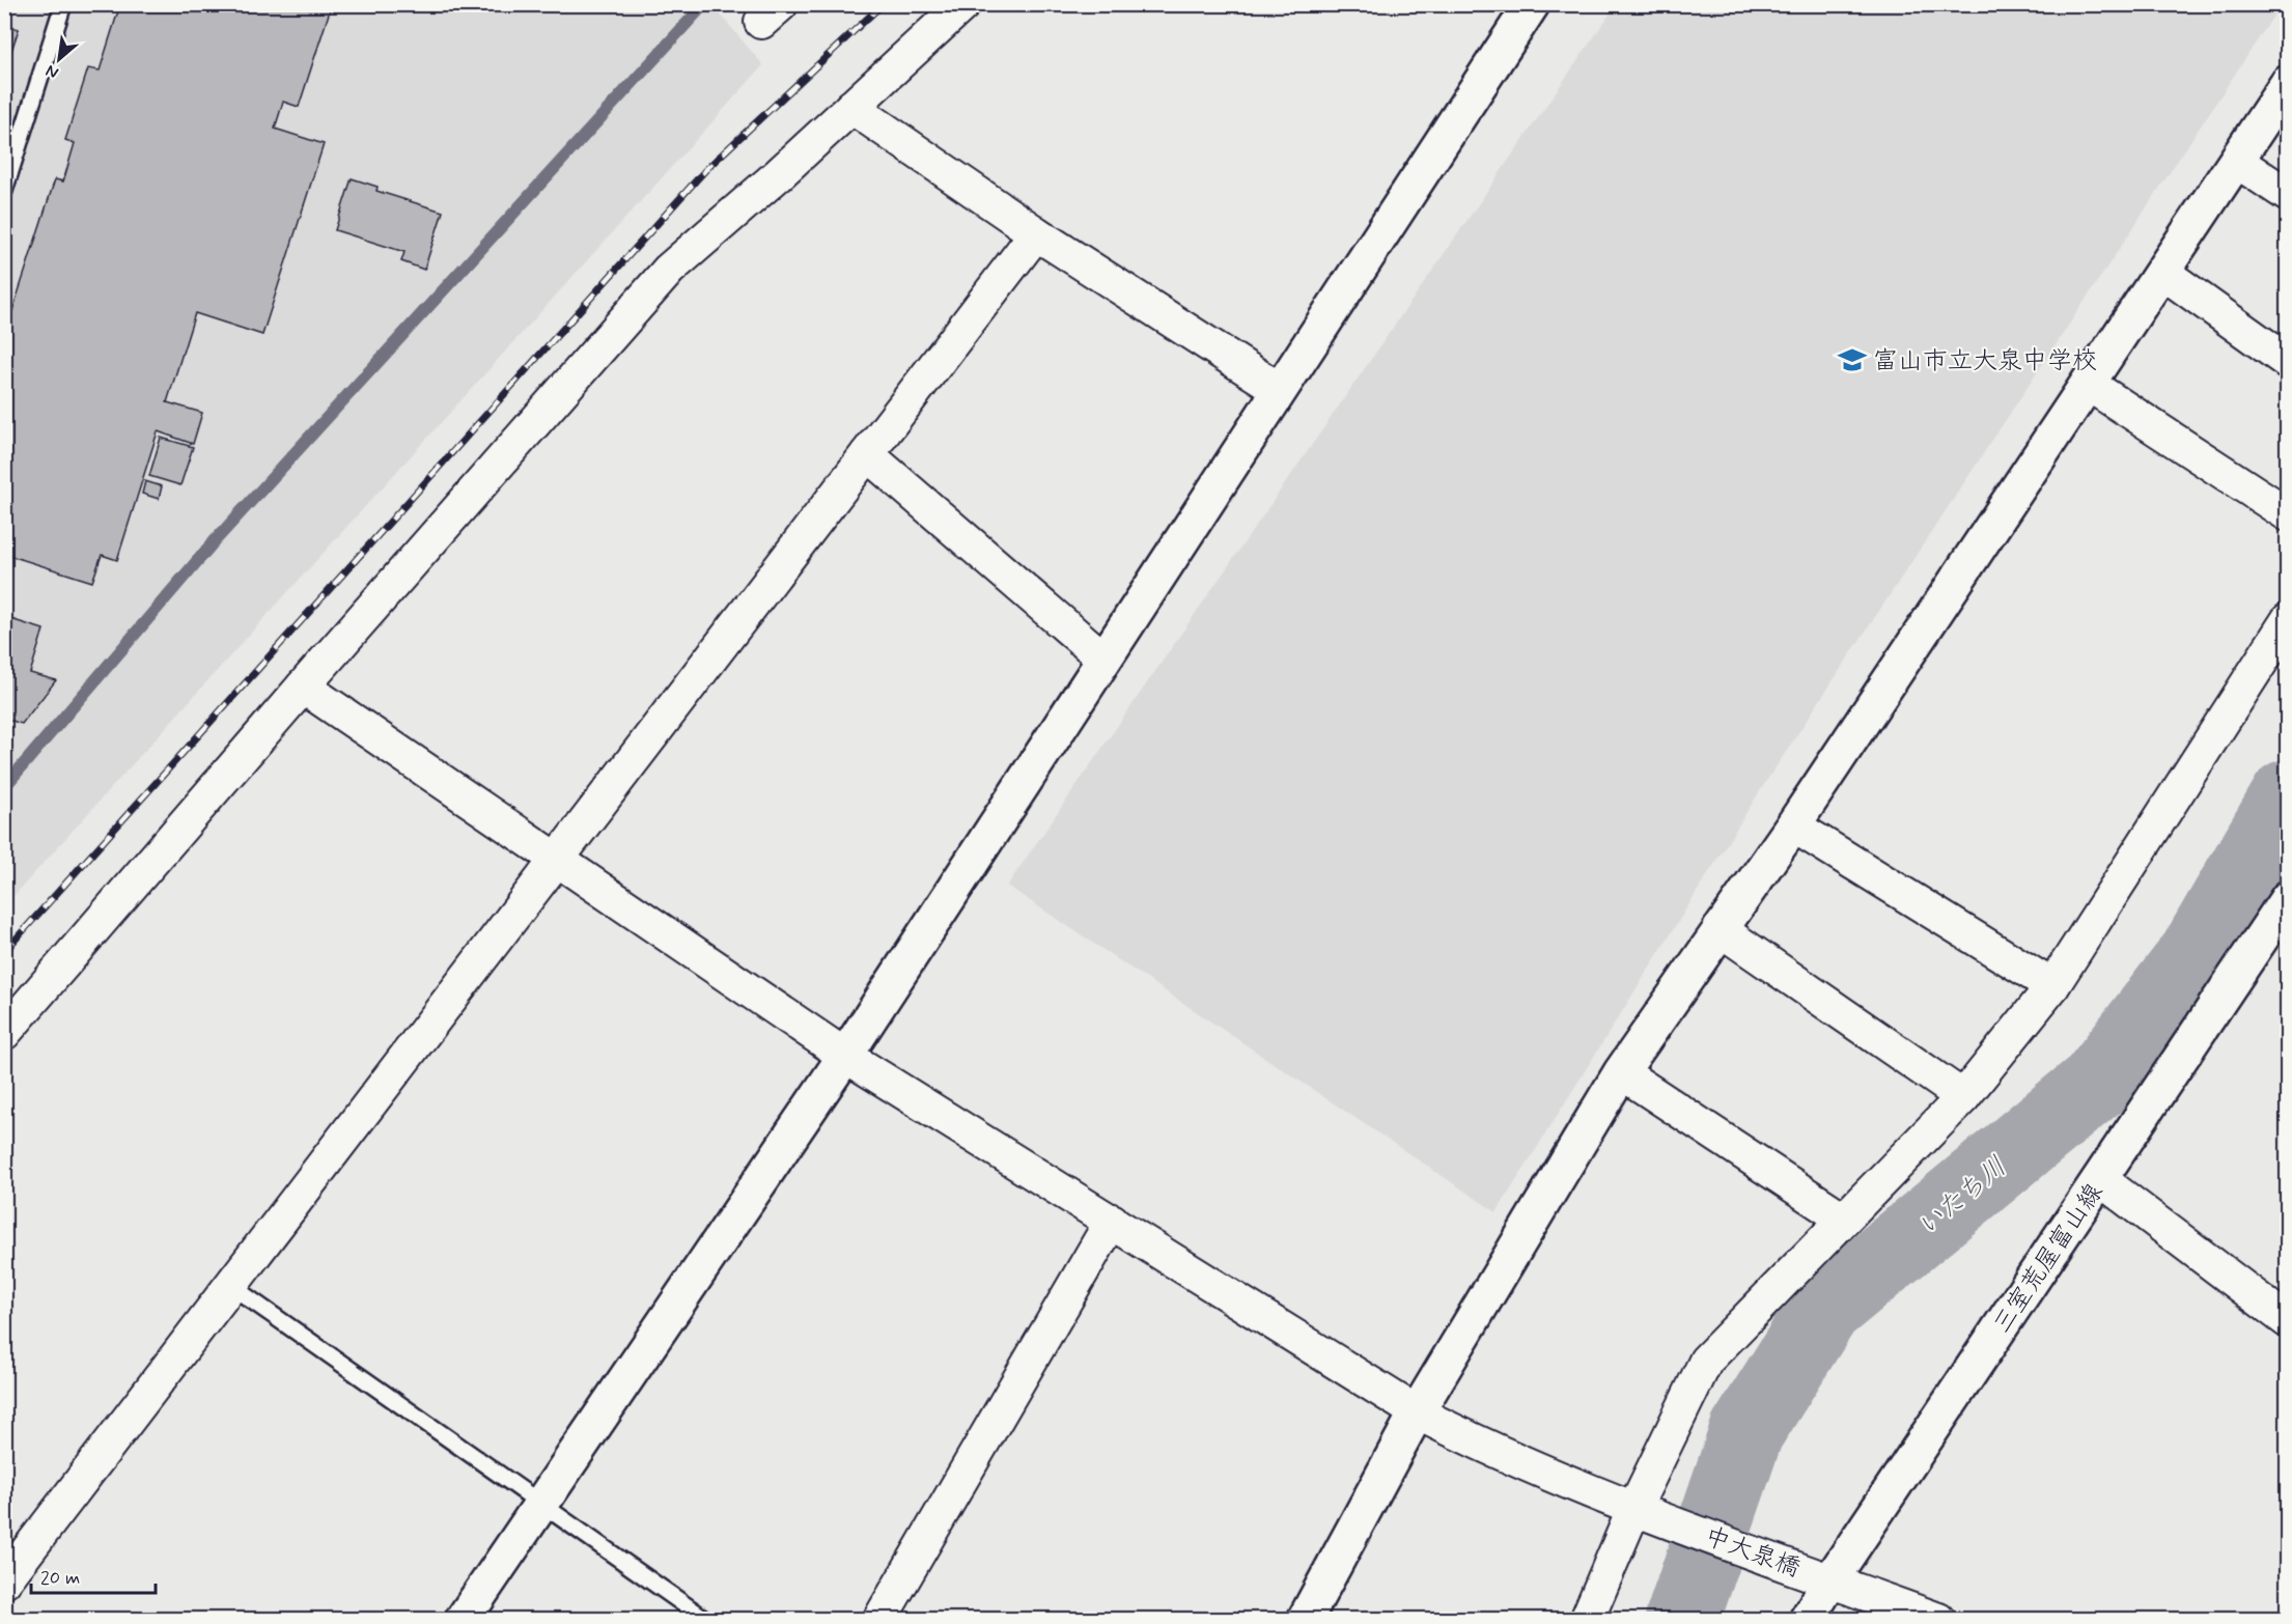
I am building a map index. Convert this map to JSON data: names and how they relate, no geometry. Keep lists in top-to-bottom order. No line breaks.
{"streets":{"street":["三室荒屋富山線","中大泉橋"]},"crossings":[["三室荒屋富山線","中大泉橋"]],"water":["いたち川"],"places":{"school or university":["富山市立大泉中学校"]},"scale_bar":"20 m","north":"bottom left"}
